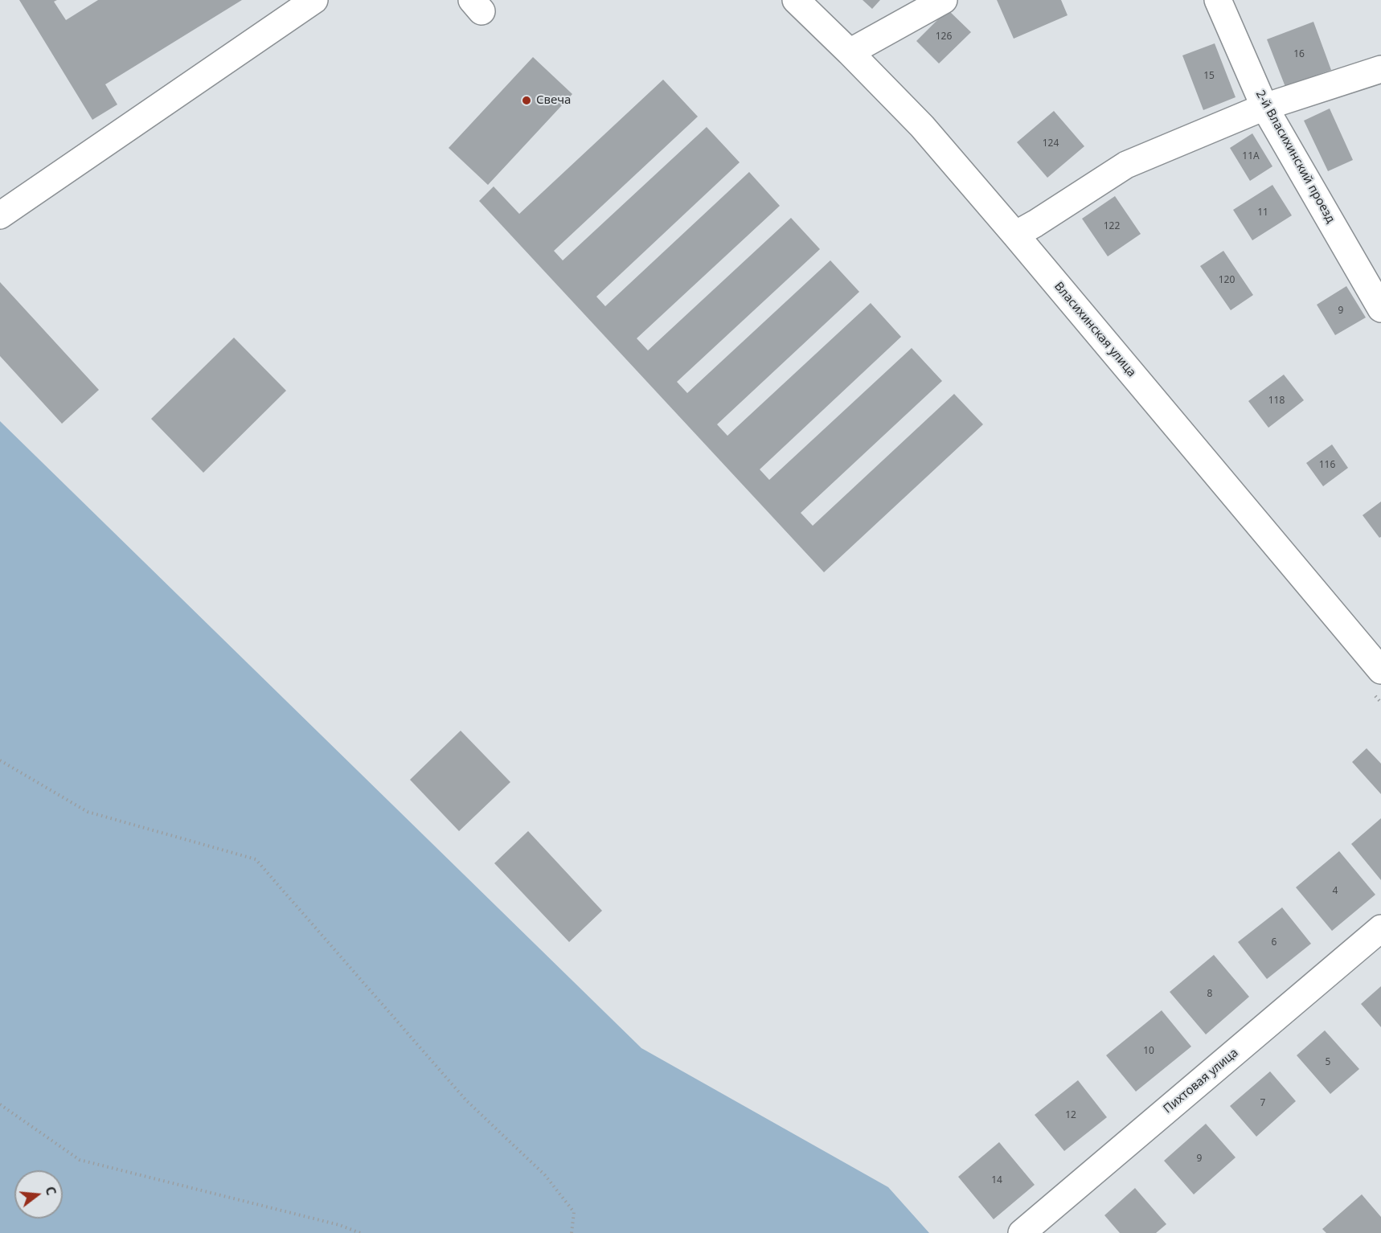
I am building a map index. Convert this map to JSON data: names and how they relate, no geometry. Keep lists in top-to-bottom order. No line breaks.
{"streets":{"street":["2-й Власихинский проезд","Власихинская улица","Пихтовая улица"]},"places":["Свеча"],"house_numbers":["126","16","15","124","11А","11","122","120","9","118","116","4","6","8","10","5","7","12","9","14"],"north":"right"}
